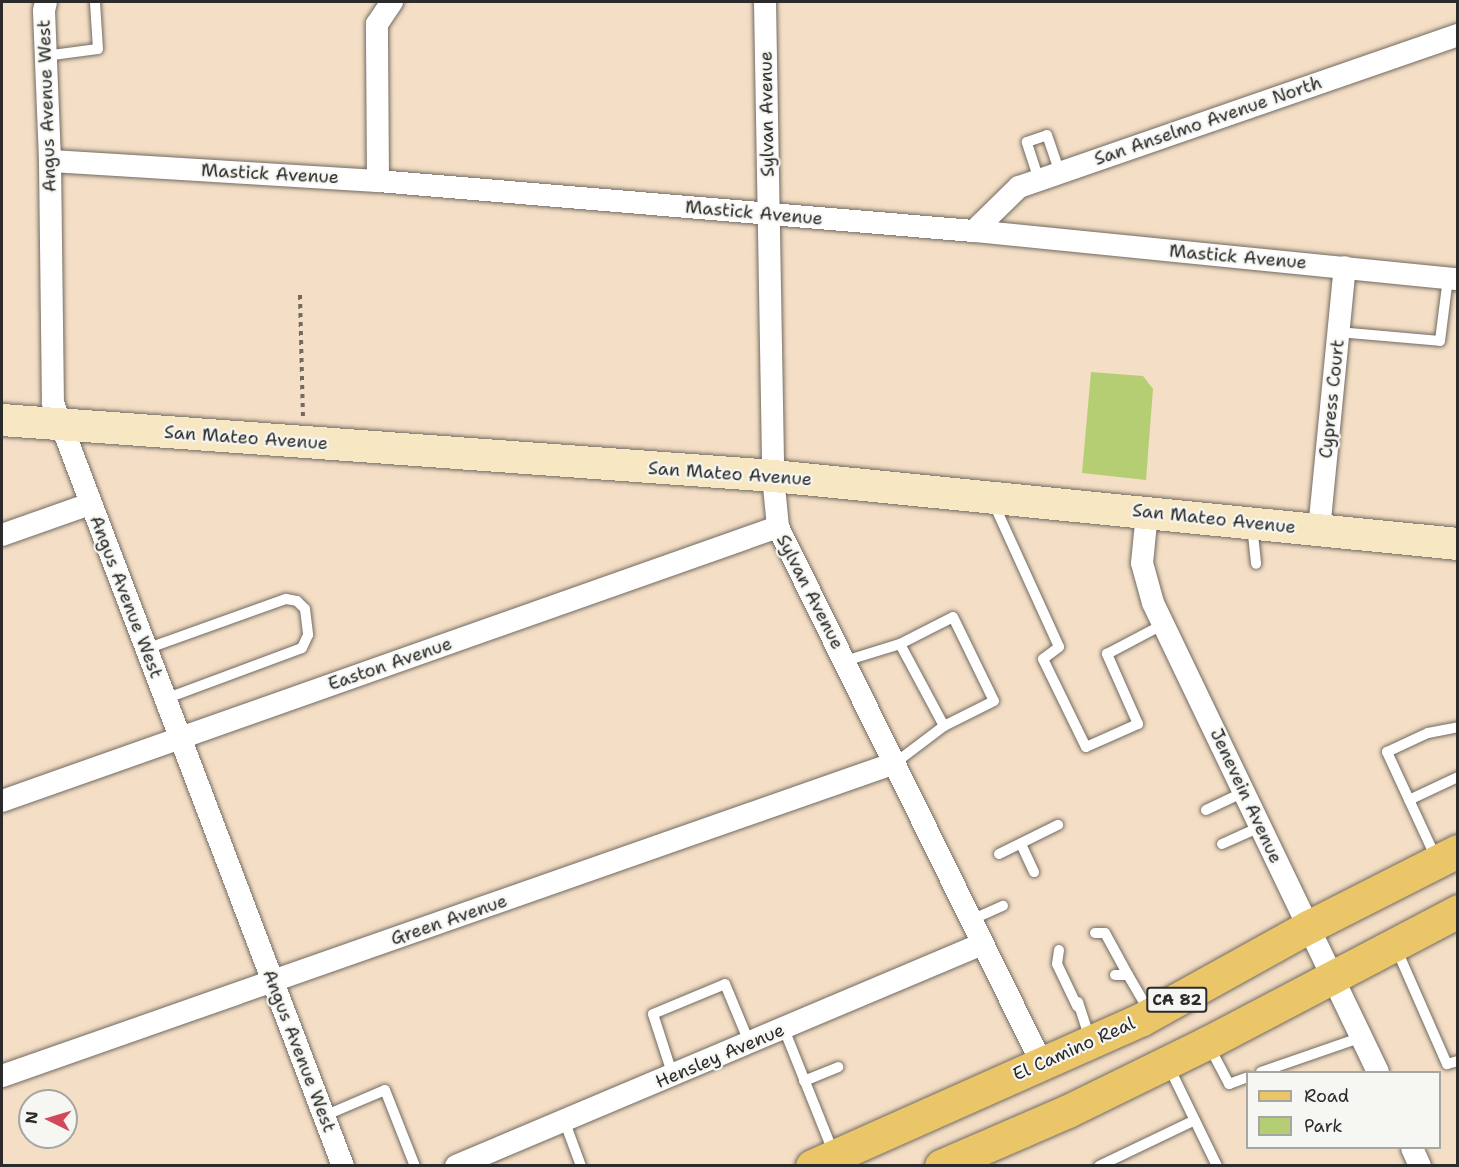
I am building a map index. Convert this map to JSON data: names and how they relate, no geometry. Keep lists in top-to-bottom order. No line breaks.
{"streets":{"main road":["CA 82","El Camino Real"],"street":["Angus Avenue West","Sylvan Avenue","San Anselmo Avenue North","Mastick Avenue","Cypress Court","San Mateo Avenue","Easton Avenue","Jenevein Avenue","Green Avenue","Hensley Avenue"]},"crossings":[["Angus Avenue West","Mastick Avenue"],["Angus Avenue West","San Mateo Avenue"],["Angus Avenue West","Easton Avenue"],["Angus Avenue West","Green Avenue"],["Sylvan Avenue","Mastick Avenue"],["Sylvan Avenue","San Mateo Avenue"],["Sylvan Avenue","Easton Avenue"],["Sylvan Avenue","Green Avenue"],["Sylvan Avenue","El Camino Real"],["Sylvan Avenue","Hensley Avenue"],["San Anselmo Avenue North","Mastick Avenue"],["Mastick Avenue","Cypress Court"],["Cypress Court","San Mateo Avenue"],["San Mateo Avenue","Jenevein Avenue"],["Jenevein Avenue","CA 82"],["Jenevein Avenue","El Camino Real"]],"legend":["Road","Park"],"north":"left"}
